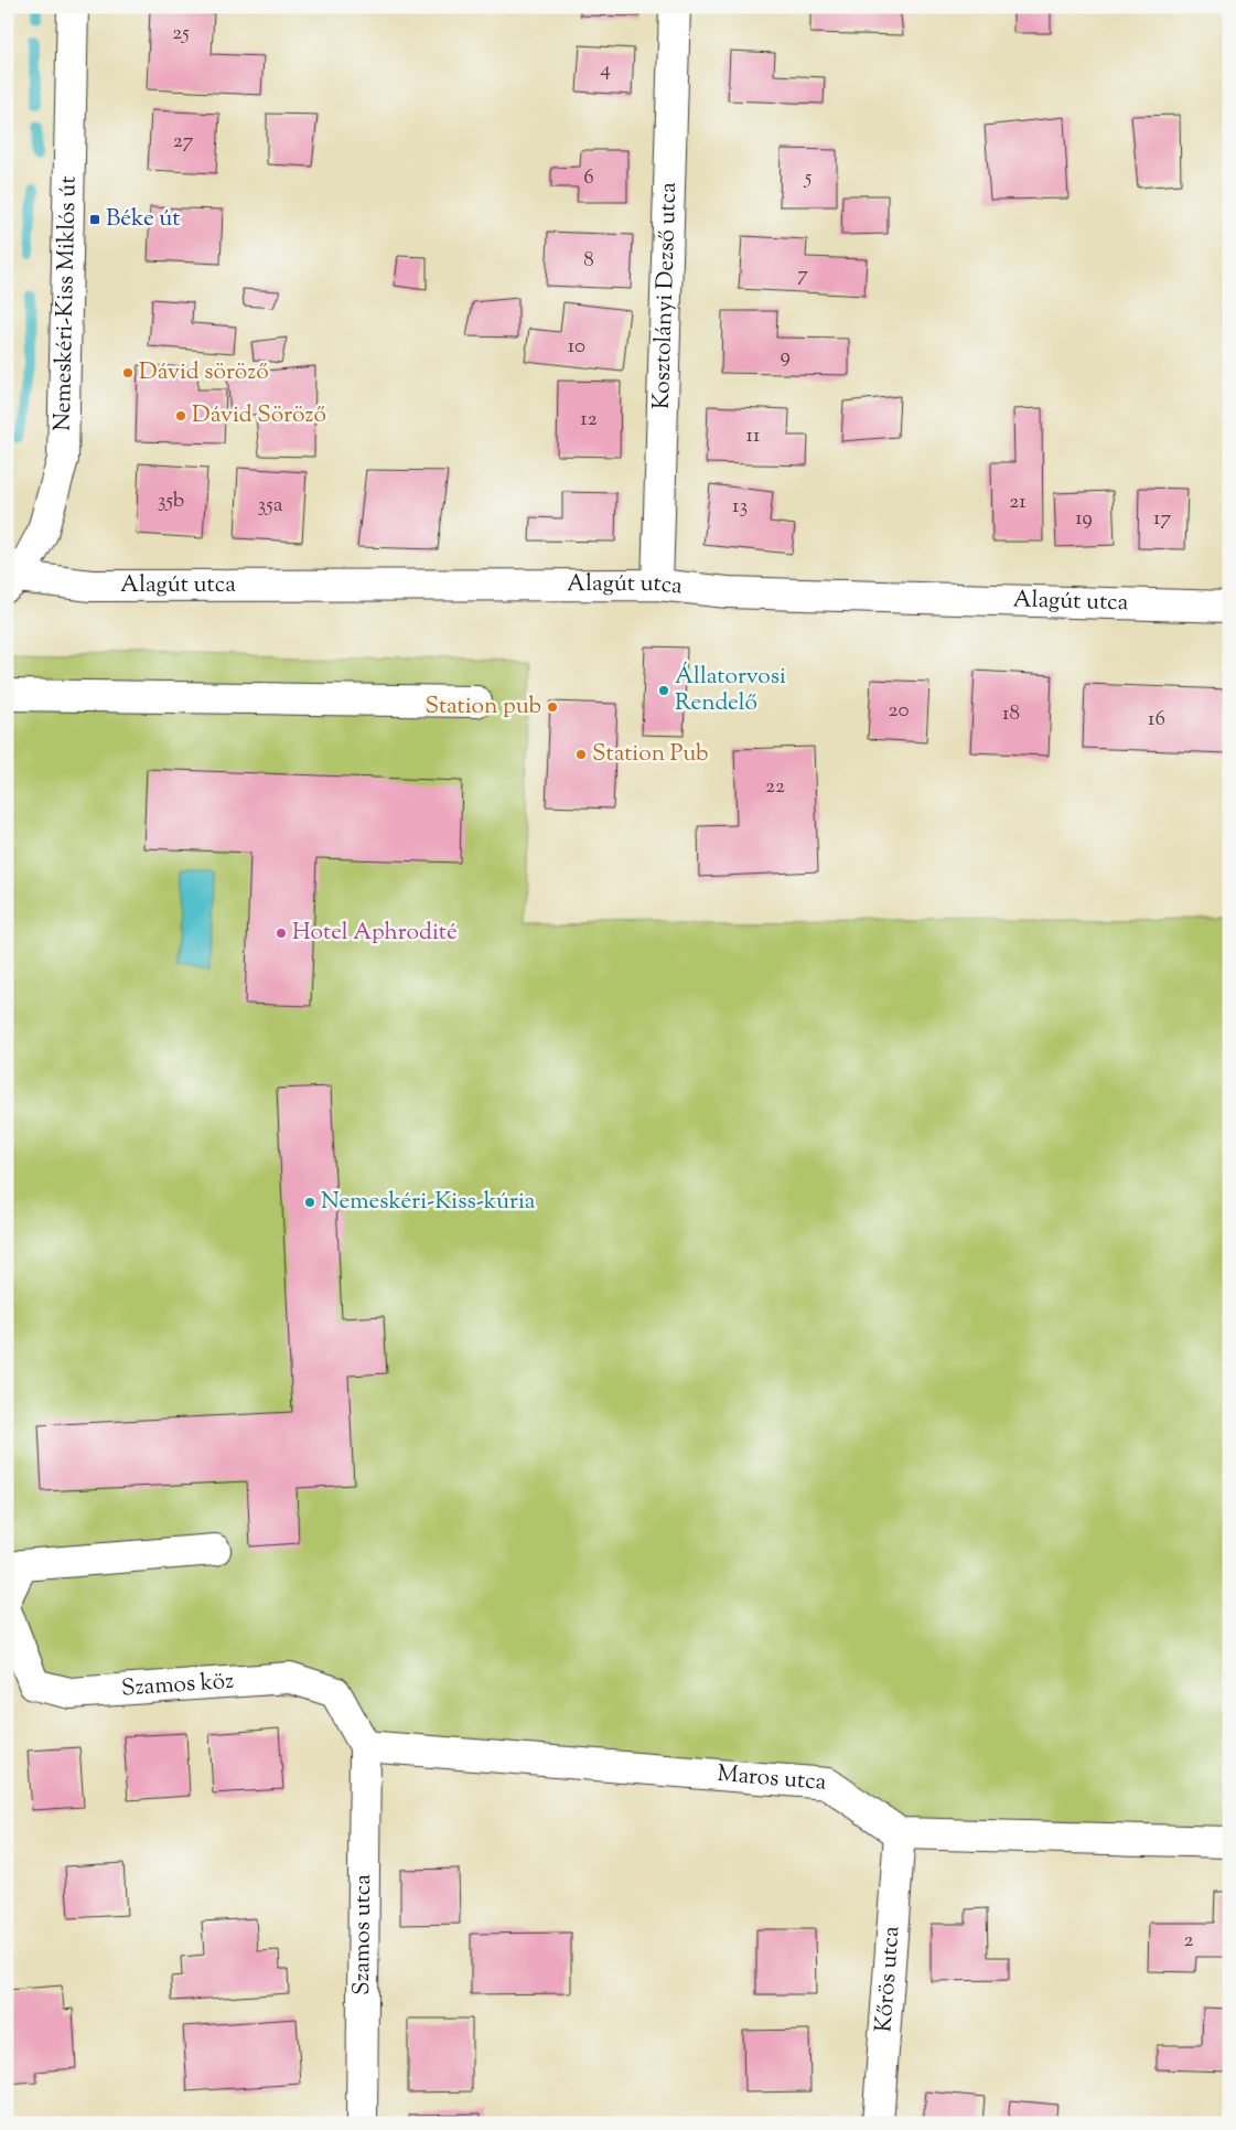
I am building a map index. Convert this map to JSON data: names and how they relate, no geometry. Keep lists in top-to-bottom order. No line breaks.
{"streets":{"street":["Kosztolányi Dezső utca","Nemeskéri-Kiss Miklós út","Alagút utca","Szamos köz","Maros utca","Szamos utca","Kőrös utca"]},"crossings":[["Kosztolányi Dezső utca","Alagút utca"],["Nemeskéri-Kiss Miklós út","Alagút utca"],["Szamos köz","Maros utca"],["Szamos köz","Szamos utca"],["Maros utca","Szamos utca"],["Maros utca","Kőrös utca"]],"places":{"transit":["Béke út"],"other":["Dávid söröző","Dávid Söröző","Állatorvosi Rendelő","Station pub","Station Pub","Hotel Aphrodité","Nemeskéri-Kiss-kúria"]},"house_numbers":["25","4","27","6","5","8","7","10","9","12","11","35b","21","35a","13","19","17","20","18","16","22","2"]}
